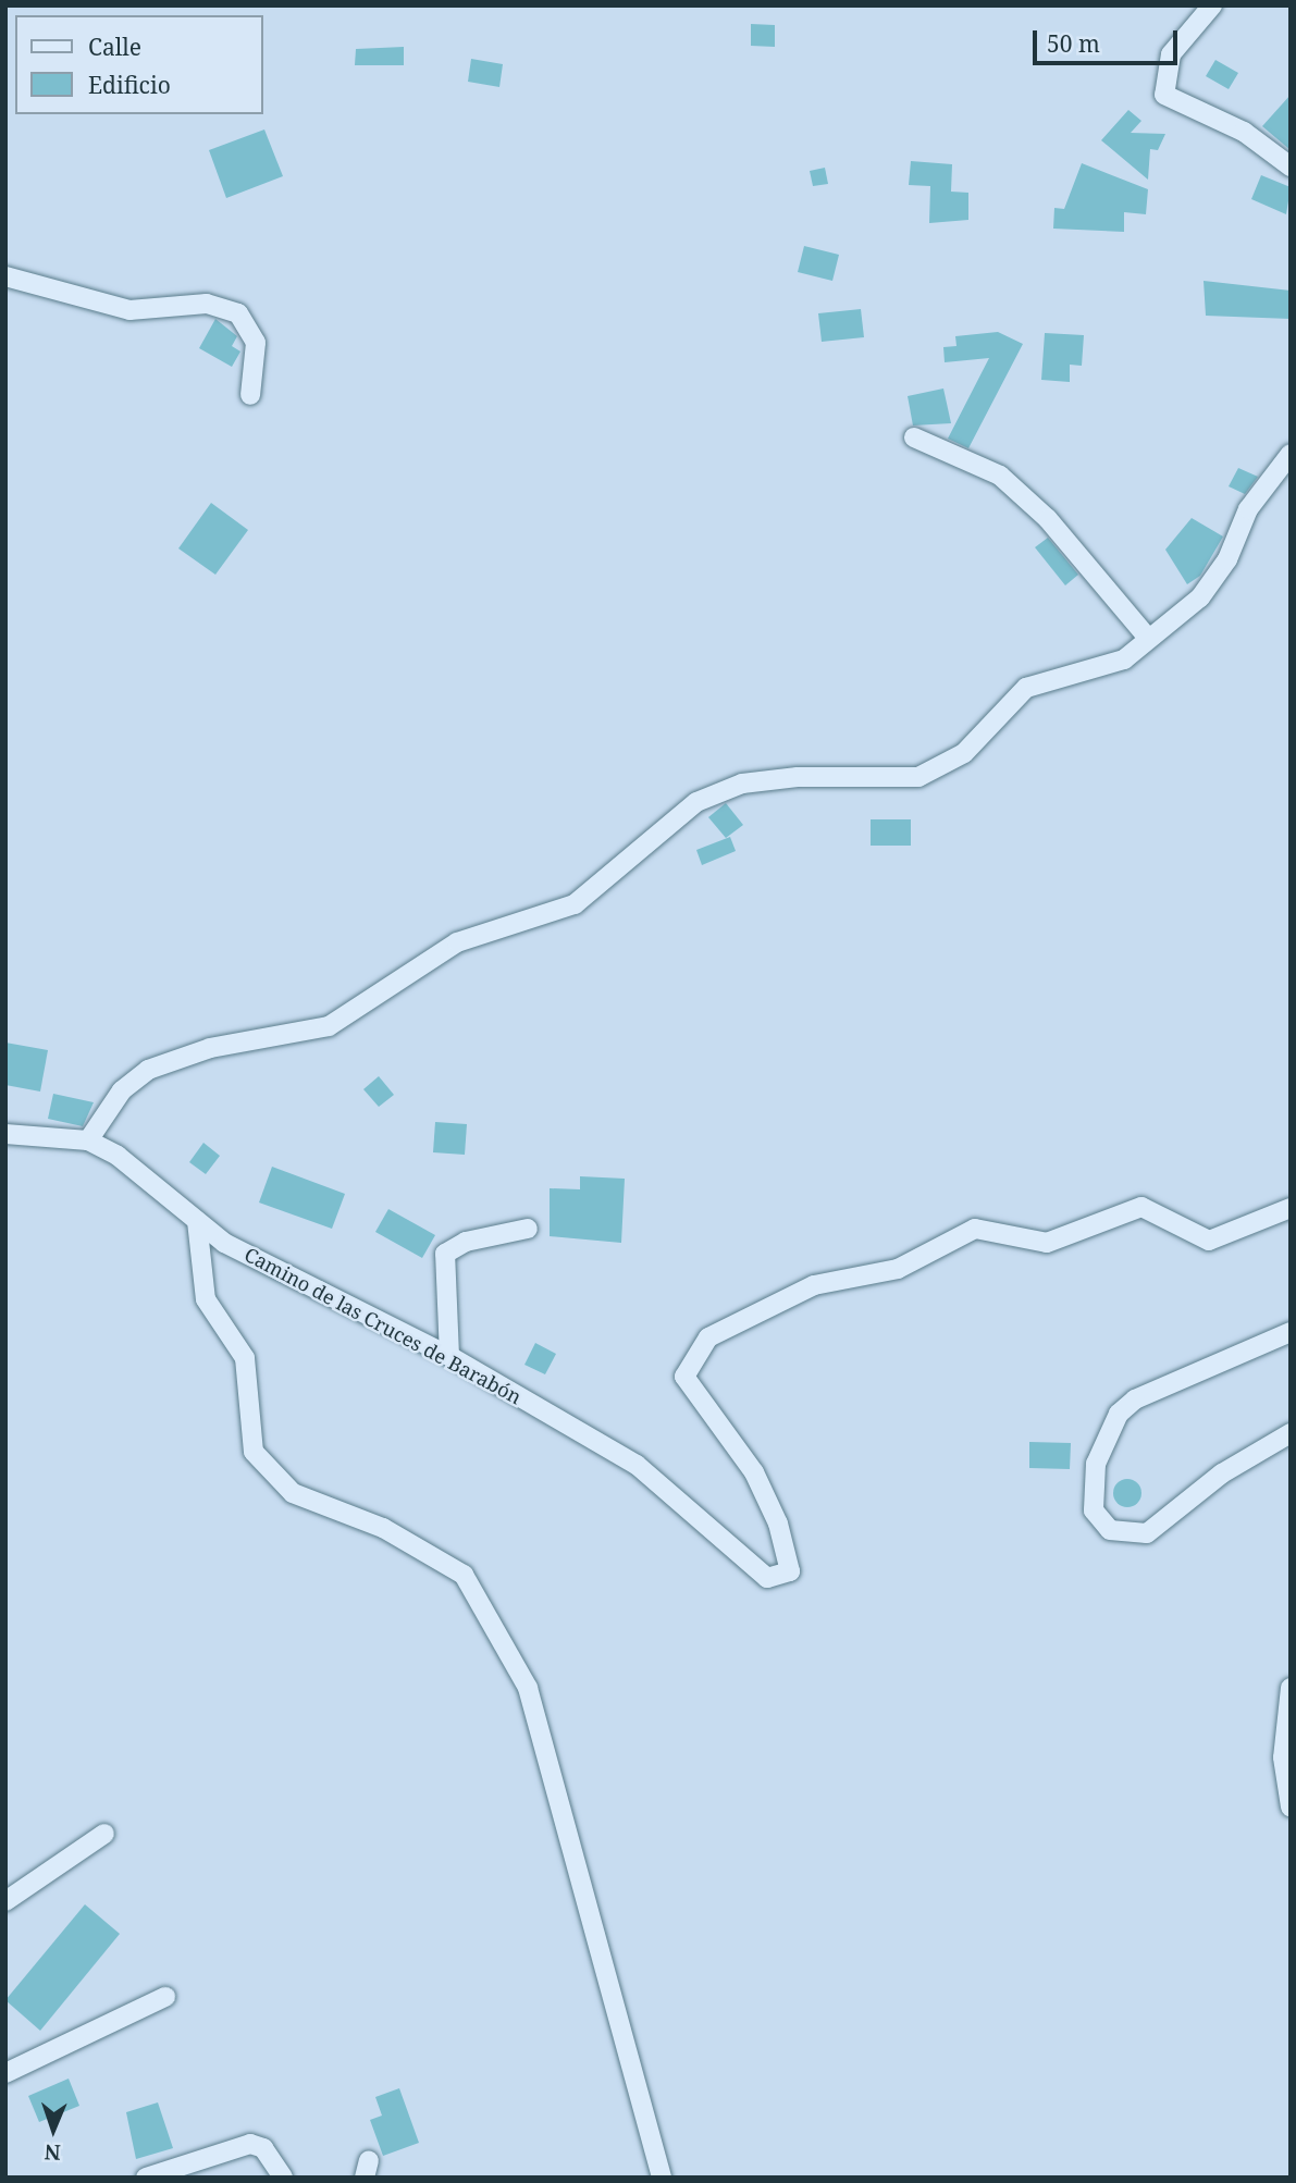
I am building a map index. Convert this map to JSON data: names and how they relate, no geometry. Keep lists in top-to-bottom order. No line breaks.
{"streets":{"street":["Camino de las Cruces de Barabón"]},"legend":["Calle","Edificio"],"scale_bar":"50 m","north":"bottom"}
